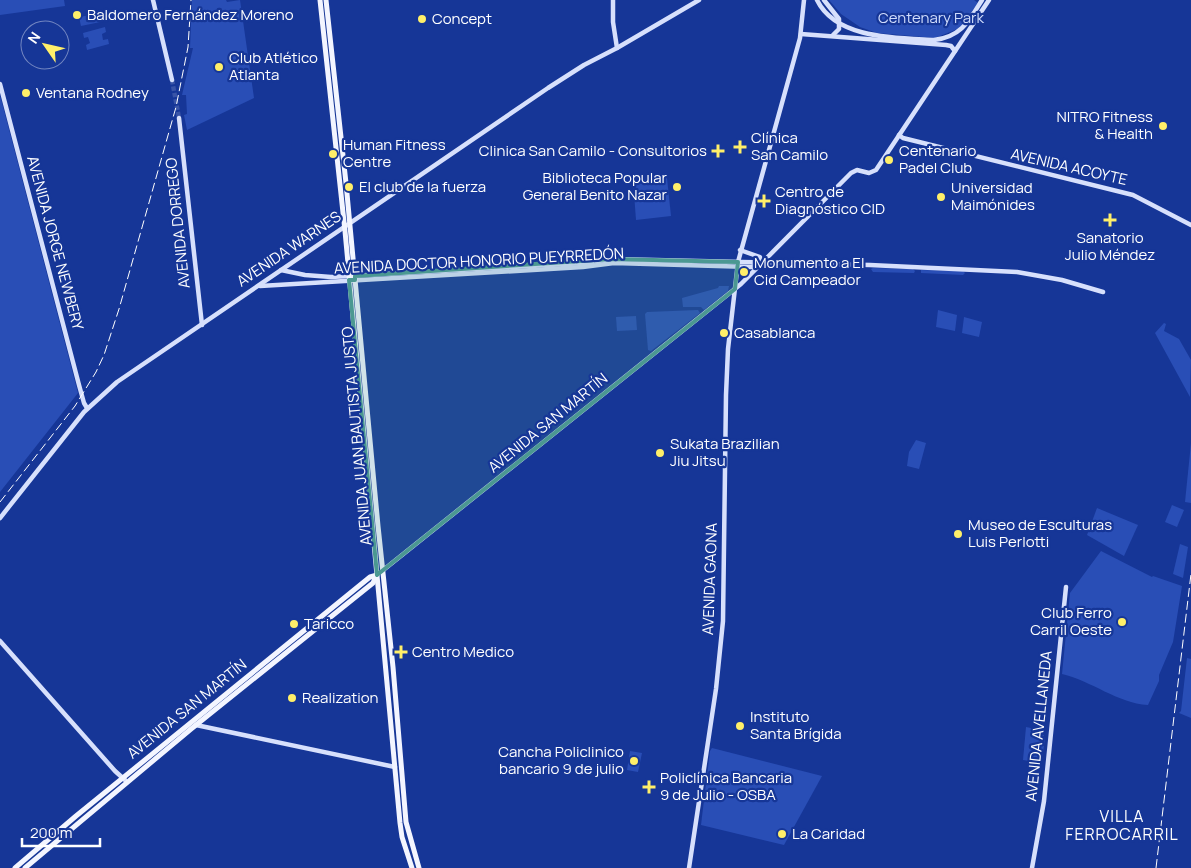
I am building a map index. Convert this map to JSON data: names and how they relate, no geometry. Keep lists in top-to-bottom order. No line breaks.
{"streets":{"main road":["AVENIDA ACOYTE","AVENIDA DORREGO","AVENIDA JORGE NEWBERY","AVENIDA WARNES","AVENIDA DOCTOR HONORIO PUEYRREDÓN","AVENIDA SAN MARTÍN","AVENIDA JUAN BAUTISTA JUSTO","AVENIDA GAONA","AVENIDA AVELLANEDA"]},"crossings":[["AVENIDA DORREGO","AVENIDA WARNES"],["AVENIDA JORGE NEWBERY","AVENIDA WARNES"],["AVENIDA WARNES","AVENIDA DOCTOR HONORIO PUEYRREDÓN"],["AVENIDA WARNES","AVENIDA JUAN BAUTISTA JUSTO"],["AVENIDA DOCTOR HONORIO PUEYRREDÓN","AVENIDA JUAN BAUTISTA JUSTO"],["AVENIDA DOCTOR HONORIO PUEYRREDÓN","AVENIDA GAONA"],["AVENIDA SAN MARTÍN","AVENIDA JUAN BAUTISTA JUSTO"],["AVENIDA SAN MARTÍN","AVENIDA GAONA"]],"districts":["VILLA FERROCARRIL"],"parks":["Centenary Park"],"places":{"other":["Baldomero Fernández Moreno","Concept","Club Atlético Atlanta","Ventana Rodney","NITRO Fitness & Health","Human Fitness Centre","Centenario Padel Club","El club de la fuerza","Biblioteca Popular General Benito Nazar","Universidad Maimónides","Monumento a El Cid Campeador","Casablanca","Sukata Brazilian Jiu Jitsu","Museo de Esculturas Luis Perlotti","Club Ferro Carril Oeste","Taricco","Realization","Instituto Santa Brígida","Cancha Policlinico bancario 9 de julio","La Caridad"],"health":["Clínica San Camilo","Clinica San Camilo - Consultorios","Centro de Diagnóstico CID","Sanatorio Julio Méndez","Centro Medico","Policlínica Bancaria 9 de Julio - OSBA"]},"scale_bar":"200 m","north":"top left"}
